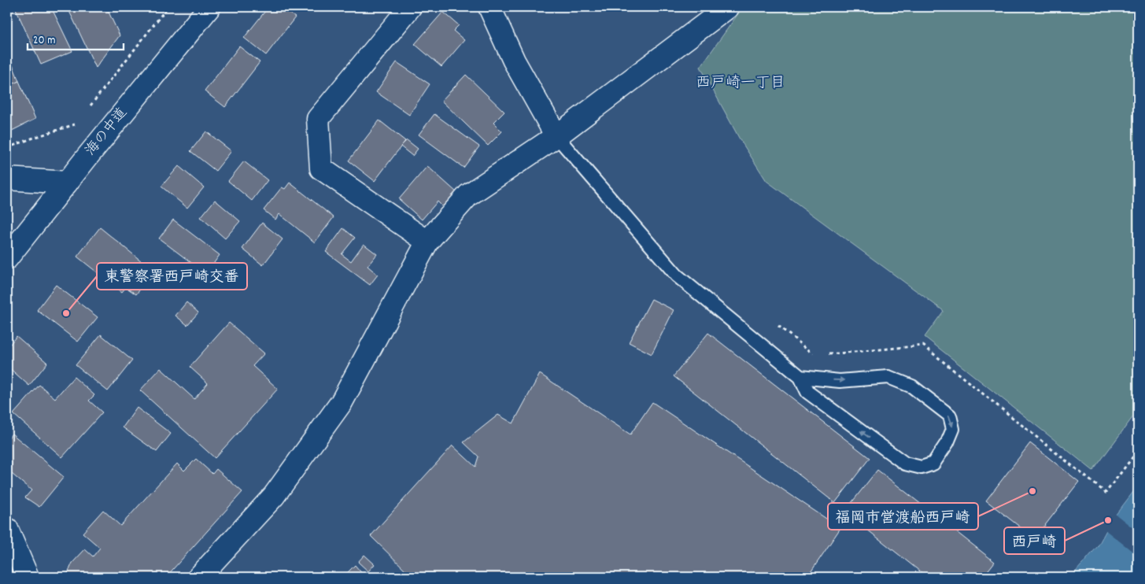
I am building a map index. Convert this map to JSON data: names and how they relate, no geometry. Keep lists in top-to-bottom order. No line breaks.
{"streets":{"street":["海の中道"]},"districts":["西戸崎一丁目"],"places":["東警察署西戸崎交番","福岡市営渡船西戸崎","西戸崎"],"scale_bar":"20 m"}
